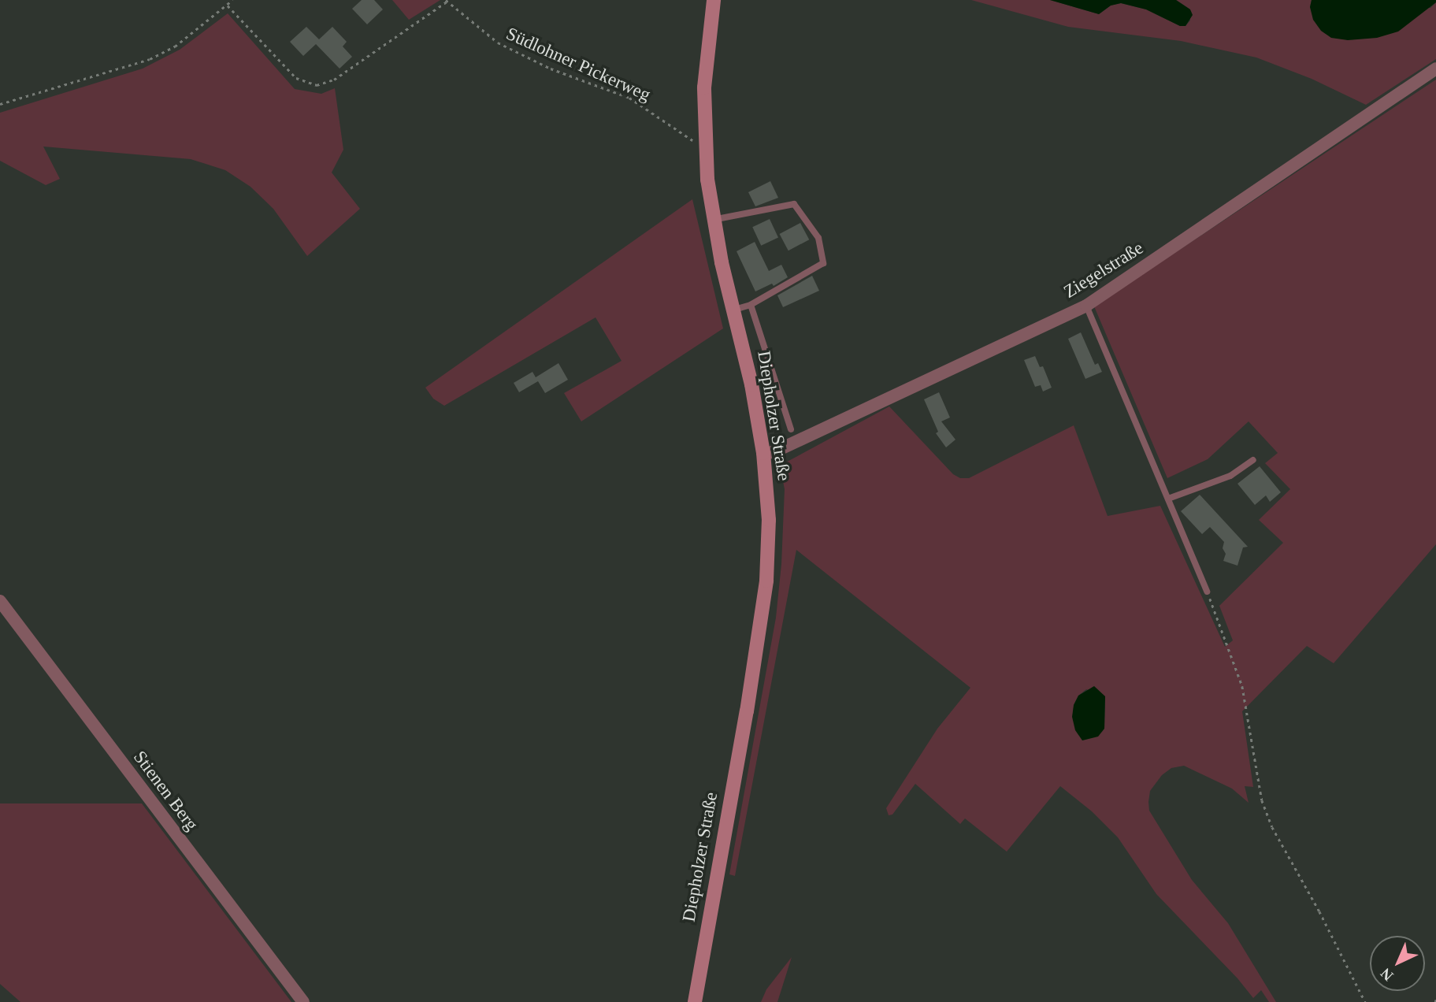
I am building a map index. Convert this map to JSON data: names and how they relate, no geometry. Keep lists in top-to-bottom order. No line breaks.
{"streets":{"main road":["Diepholzer Straße"],"street":["Ziegelstraße","Stienen Berg"],"path":["Südlohner Pickerweg"]},"crossings":[["Südlohner Pickerweg","Diepholzer Straße"],["Ziegelstraße","Diepholzer Straße"]],"north":"bottom left"}
